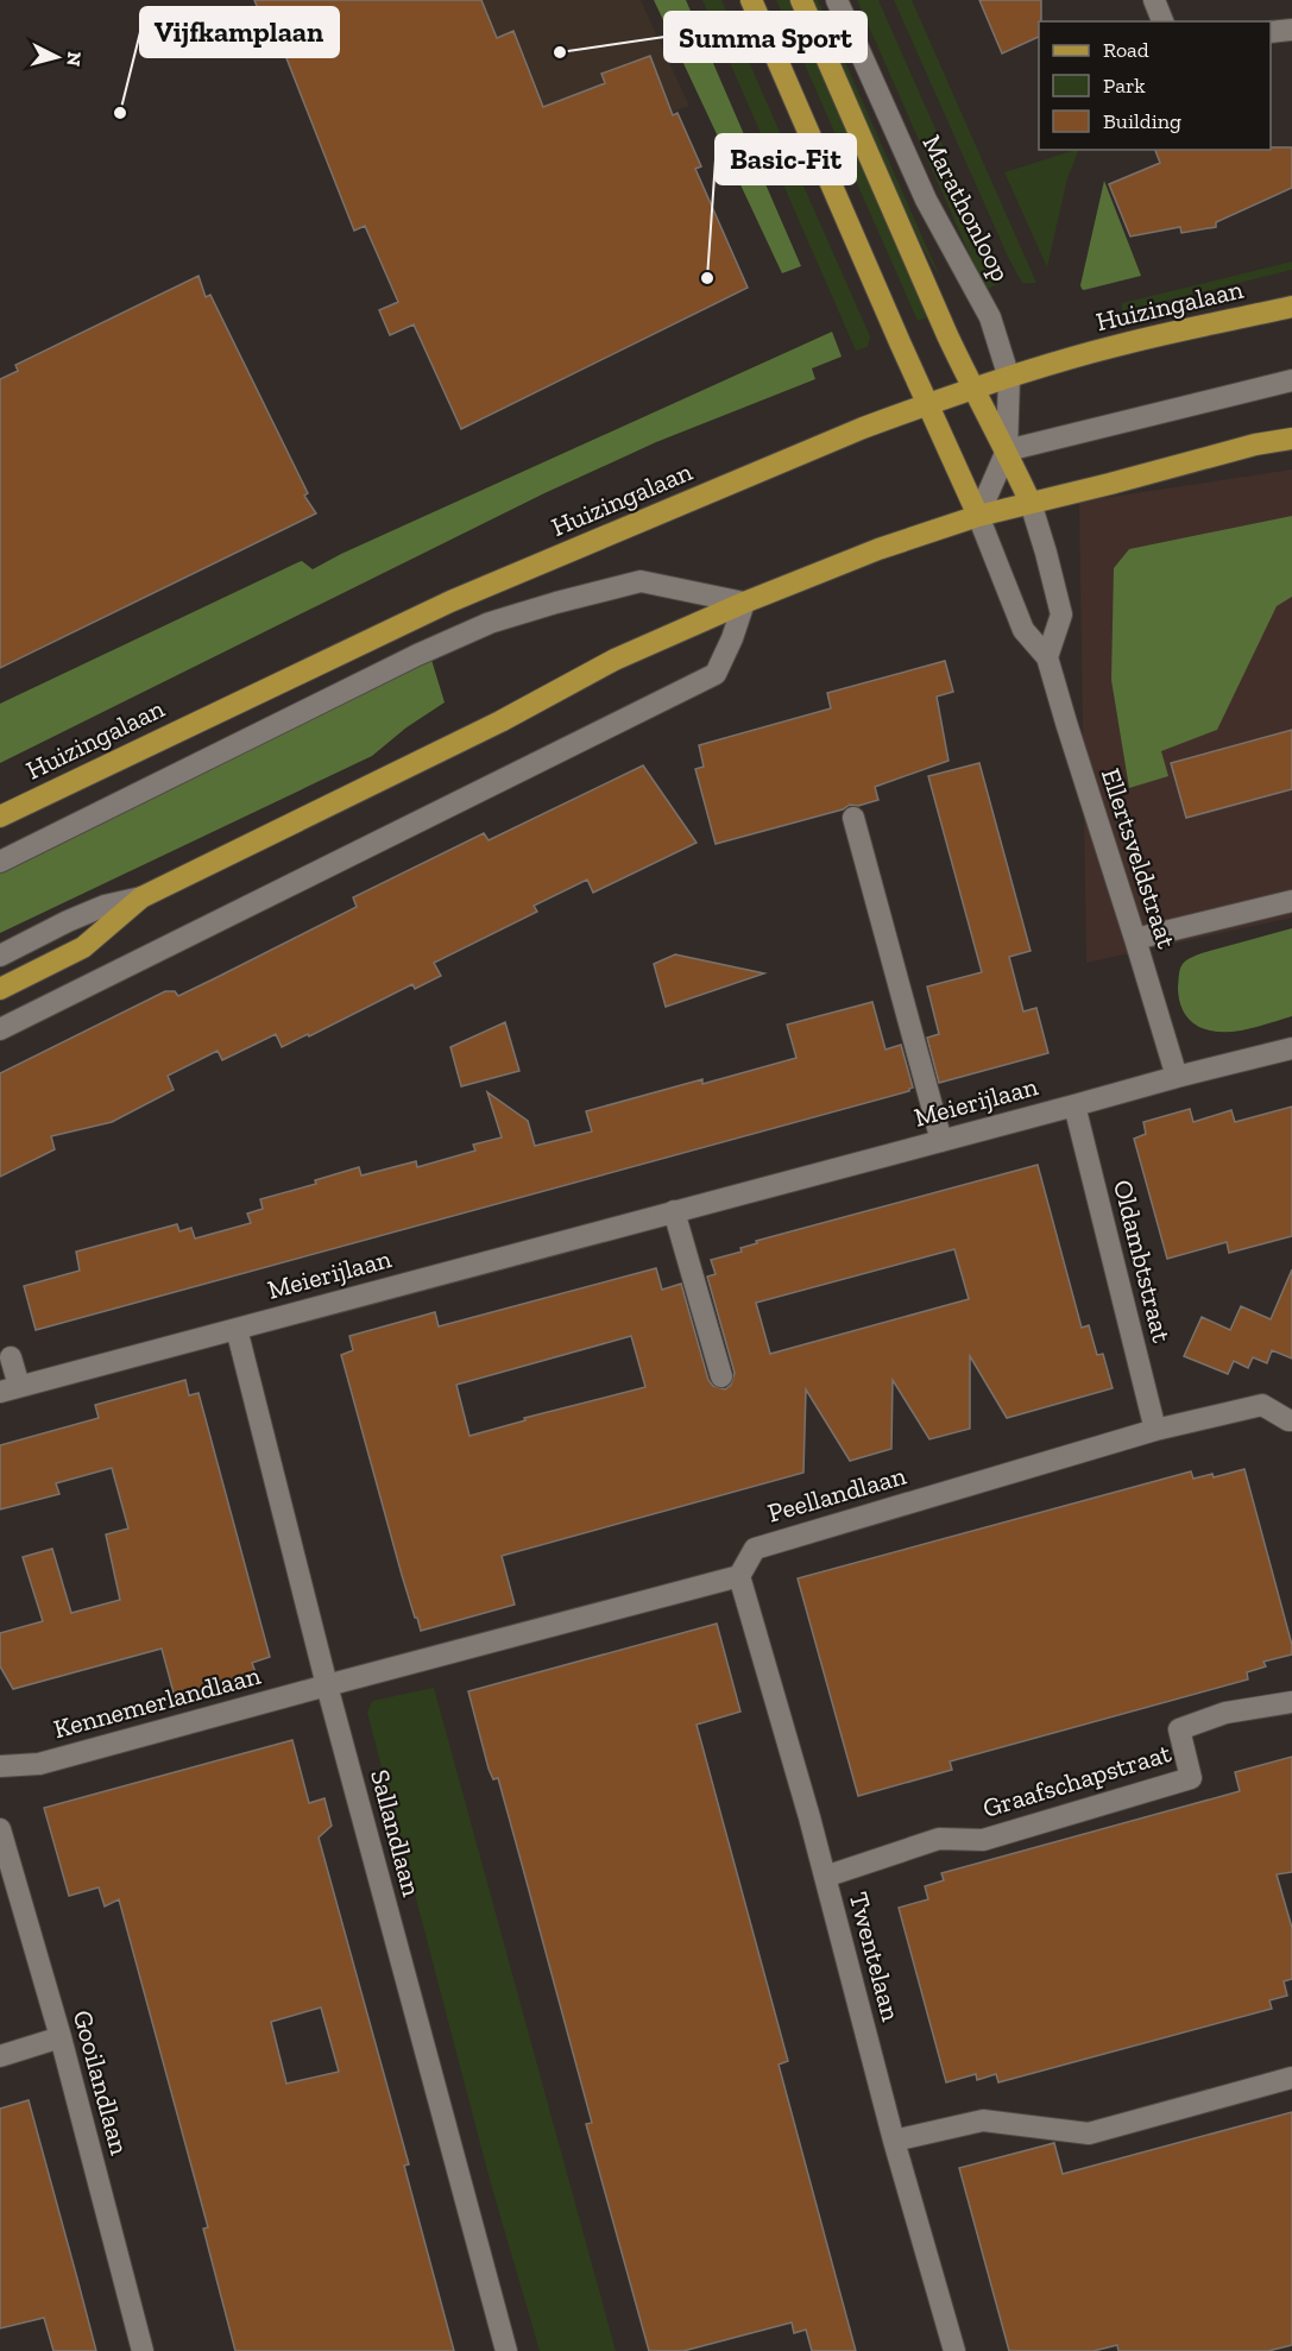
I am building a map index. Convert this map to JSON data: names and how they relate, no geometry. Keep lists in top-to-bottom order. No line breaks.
{"streets":{"main road":["Huizingalaan"],"street":["Marathonloop","Ellertsveldstraat","Meierijlaan","Oldambtstraat","Peellandlaan","Kennemerlandlaan","Graafschapstraat","Sallandlaan","Twentelaan","Gooilandlaan"]},"crossings":[["Marathonloop","Huizingalaan"],["Ellertsveldstraat","Meierijlaan"],["Meierijlaan","Oldambtstraat"],["Meierijlaan","Sallandlaan"],["Oldambtstraat","Peellandlaan"],["Peellandlaan","Twentelaan"],["Kennemerlandlaan","Sallandlaan"],["Graafschapstraat","Twentelaan"]],"places":["Summa Sport","Vijfkamplaan","Basic-Fit"],"legend":["Road","Park","Building"],"north":"right"}
